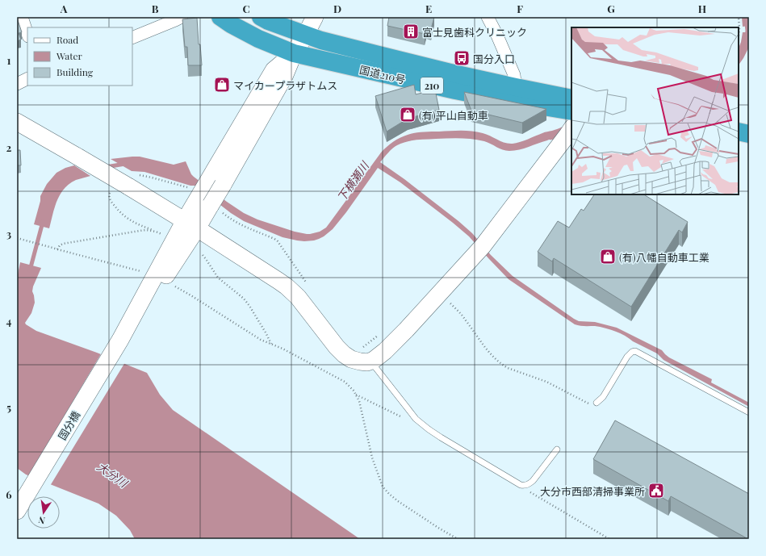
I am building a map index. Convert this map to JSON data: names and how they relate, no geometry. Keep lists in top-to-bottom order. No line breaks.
{"streets":{"highway":["国道210号","210"],"street":["国分橋"]},"crossings":[["国道210号","国分橋"]],"water":["下横瀬川","大分川"],"places":{"building":["富士見歯科クリニック"],"bus stop":["国分入口"],"shop":["マイカープラザトムス","(有)平山自動車","(有)八幡自動車工業"],"public building":["大分市西部清掃事業所"]},"legend":["Road","Water","Building"],"north":"bottom","grid":{"columns":["A","B","C","D","E","F","G","H"],"rows":["1","2","3","4","5","6"]}}
